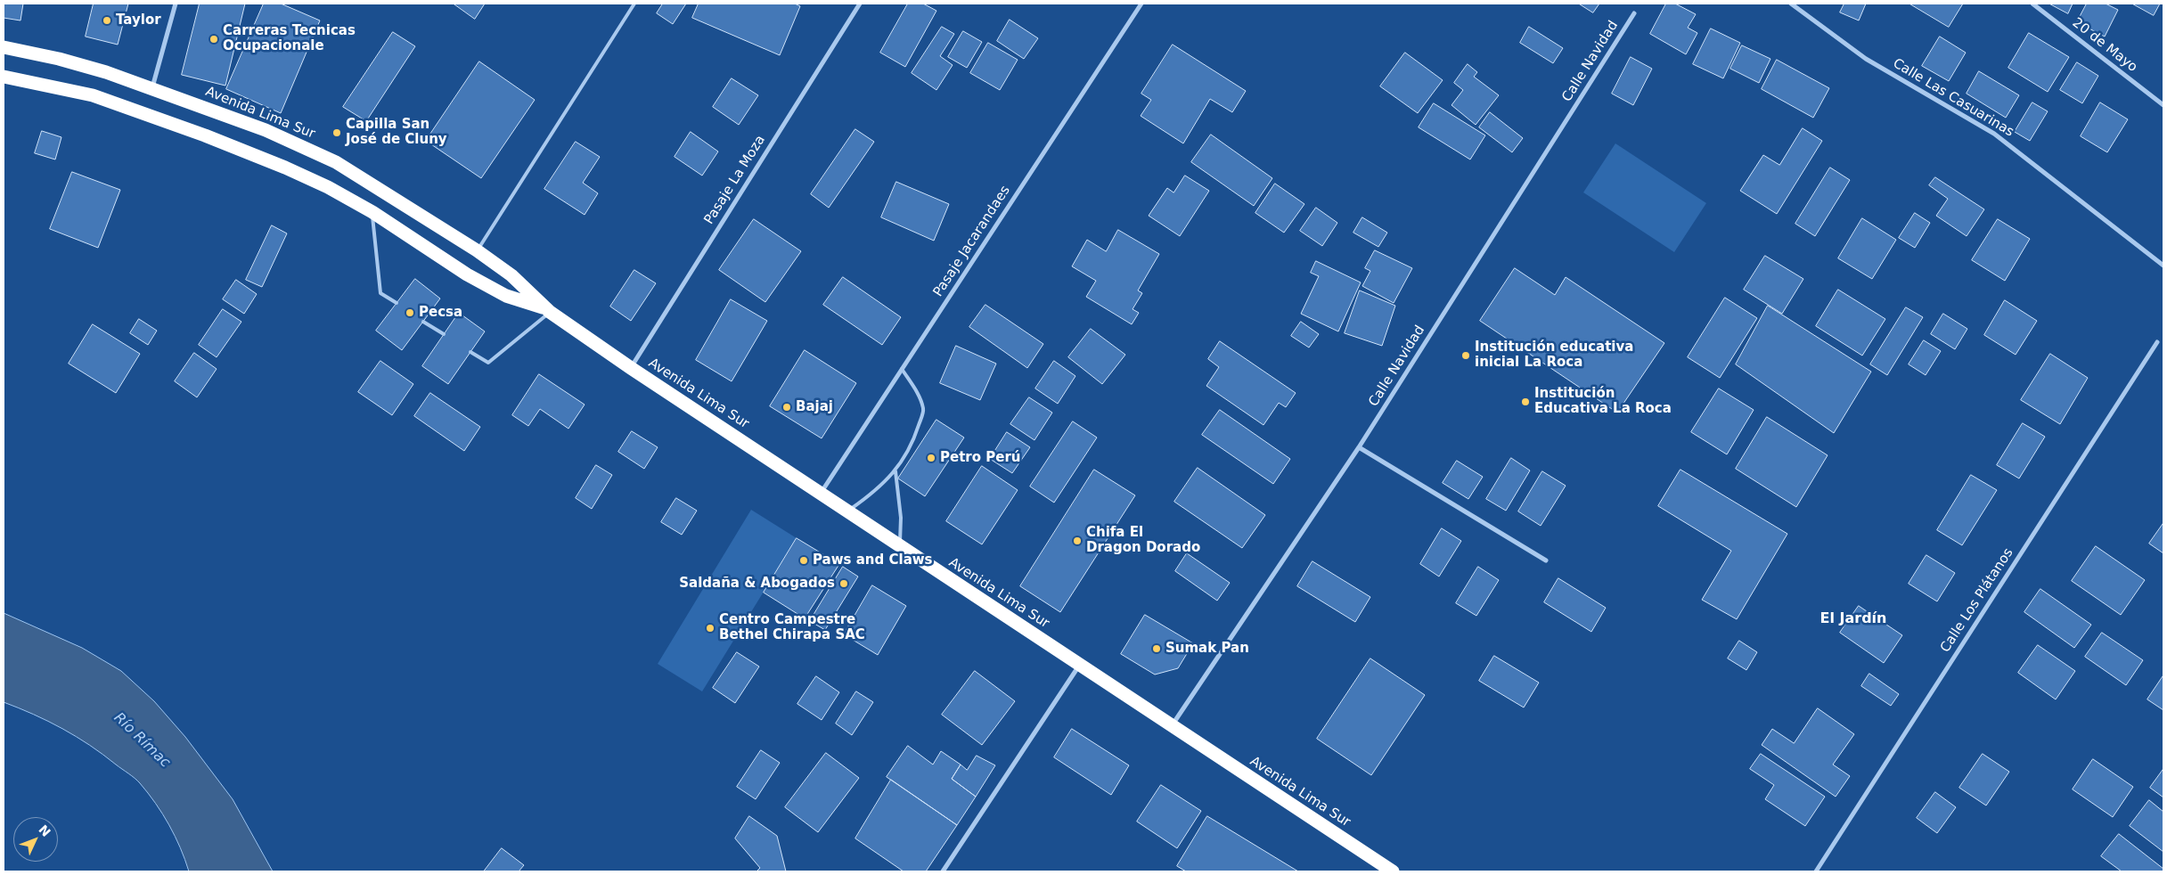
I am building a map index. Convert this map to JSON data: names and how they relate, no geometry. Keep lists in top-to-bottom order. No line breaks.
{"streets":{"highway":["Avenida Lima Sur"],"street":["20 de Mayo","Calle Navidad","Calle Las Casuarinas","Pasaje La Moza","Pasaje Jacarandaes","Calle Los Plátanos"]},"crossings":[["Calle Navidad","Avenida Lima Sur"],["Avenida Lima Sur","Pasaje La Moza"],["Avenida Lima Sur","Pasaje Jacarandaes"]],"districts":["El Jardín"],"water":["Río Rímac"],"places":["Taylor","Carreras Tecnicas Ocupacionale","Capilla San José de Cluny","Pecsa","Institución educativa inicial La Roca","Institución Educativa La Roca","Bajaj","Petro Perú","Chifa El Dragon Dorado","Paws and Claws","Saldaña & Abogados","Centro Campestre Bethel Chirapa SAC","Sumak Pan"],"north":"top right"}
